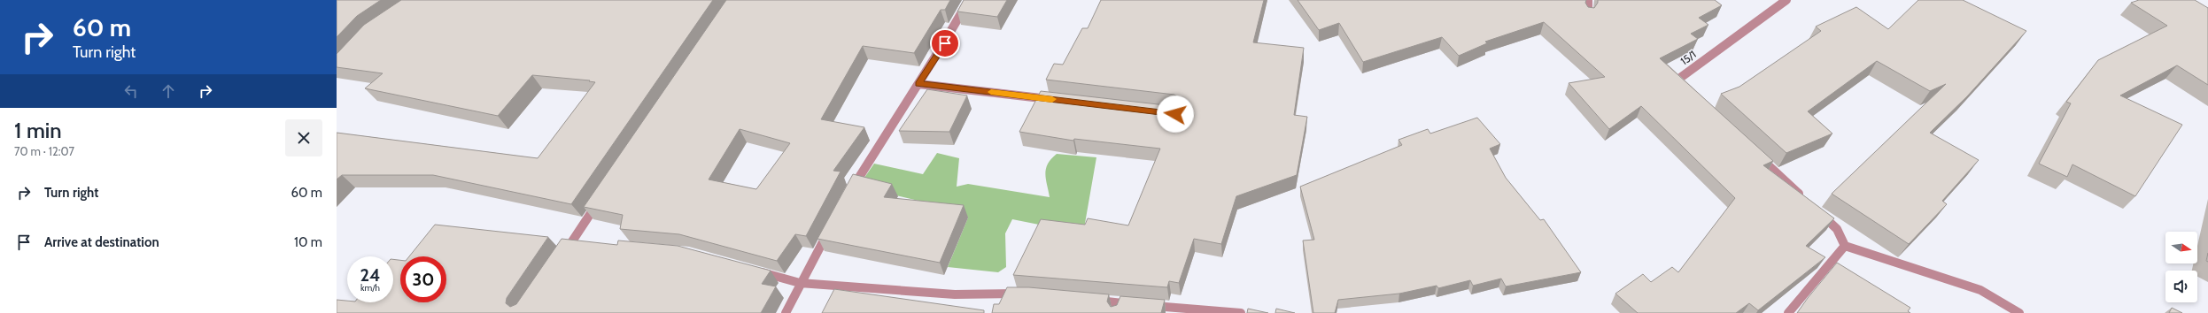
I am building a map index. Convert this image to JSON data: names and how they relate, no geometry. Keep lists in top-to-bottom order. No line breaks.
{"streets":{"street":["15/1"]},"north":"right","page":{"turn":["60 m","Turn right"],"heading":["1 min","70 m · 12:07"],"list":[{"name":"Turn right","value":"60 m"},{"name":"Arrive at destination","value":"10 m"}],"speed":"24 km/h","limit":"30"}}
